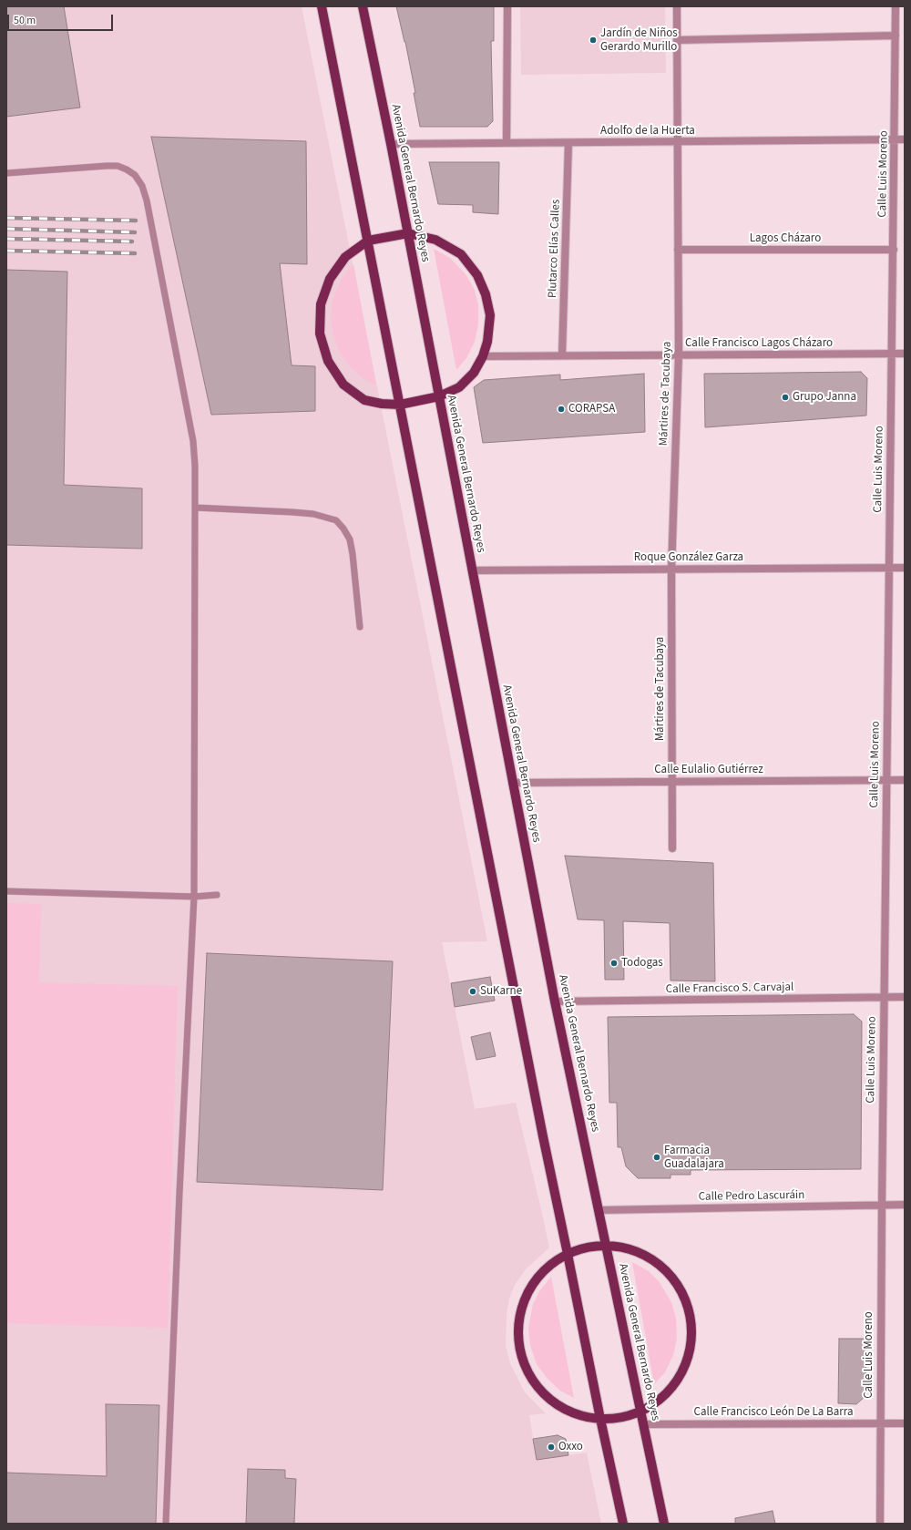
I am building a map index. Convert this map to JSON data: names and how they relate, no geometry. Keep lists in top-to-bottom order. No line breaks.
{"streets":{"main road":["Avenida General Bernardo Reyes"],"street":["Adolfo de la Huerta","Calle Luis Moreno","Lagos Cházaro","Plutarco Elías Calles","Calle Francisco Lagos Cházaro","Mártires de Tacubaya","Roque González Garza","Calle Eulalio Gutiérrez","Calle Francisco S. Carvajal","Calle Pedro Lascuráin","Calle Francisco León De La Barra"]},"crossings":[["Adolfo de la Huerta","Calle Luis Moreno"],["Adolfo de la Huerta","Avenida General Bernardo Reyes"],["Adolfo de la Huerta","Plutarco Elías Calles"],["Adolfo de la Huerta","Mártires de Tacubaya"],["Calle Luis Moreno","Lagos Cházaro"],["Calle Luis Moreno","Calle Francisco Lagos Cházaro"],["Calle Luis Moreno","Roque González Garza"],["Calle Luis Moreno","Calle Eulalio Gutiérrez"],["Calle Luis Moreno","Calle Francisco S. Carvajal"],["Calle Luis Moreno","Calle Pedro Lascuráin"],["Calle Luis Moreno","Calle Francisco León De La Barra"],["Avenida General Bernardo Reyes","Roque González Garza"],["Avenida General Bernardo Reyes","Calle Eulalio Gutiérrez"],["Avenida General Bernardo Reyes","Calle Francisco S. Carvajal"],["Avenida General Bernardo Reyes","Calle Pedro Lascuráin"],["Avenida General Bernardo Reyes","Calle Francisco León De La Barra"],["Lagos Cházaro","Mártires de Tacubaya"],["Plutarco Elías Calles","Calle Francisco Lagos Cházaro"],["Calle Francisco Lagos Cházaro","Mártires de Tacubaya"],["Mártires de Tacubaya","Roque González Garza"],["Mártires de Tacubaya","Calle Eulalio Gutiérrez"]],"places":["Jardín de Niños Gerardo Murillo","Grupo Janna","CORAPSA","Todogas","SuKarne","Farmacia Guadalajara","Oxxo"],"scale_bar":"50 m"}
